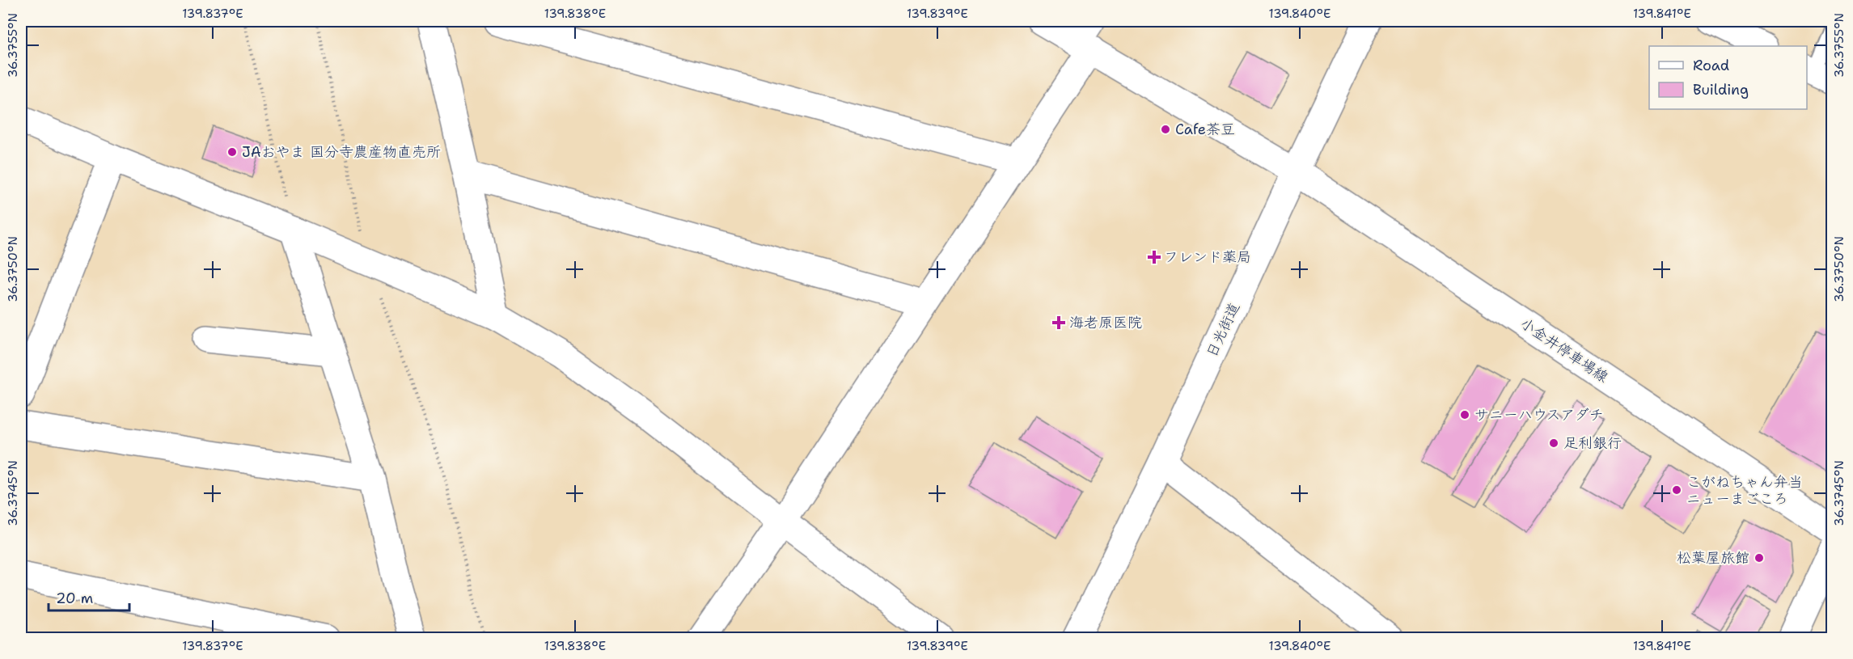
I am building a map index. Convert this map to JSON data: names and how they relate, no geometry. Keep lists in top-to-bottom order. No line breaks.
{"streets":{"main road":["日光街道","小金井停車場線"]},"crossings":[["日光街道","小金井停車場線"]],"places":{"other":["Cafe茶豆","JAおやま 国分寺農産物直売所","サニーハウスアダチ","足利銀行","こがねちゃん弁当 ニューまごころ","松葉屋旅館"],"health":["フレンド薬局","海老原医院"]},"legend":["Road","Building"],"scale_bar":"20 m","coordinates":["139.837°E","139.838°E","139.839°E","139.840°E","139.841°E","36.3755°N","36.3750°N","36.3745°N"]}
